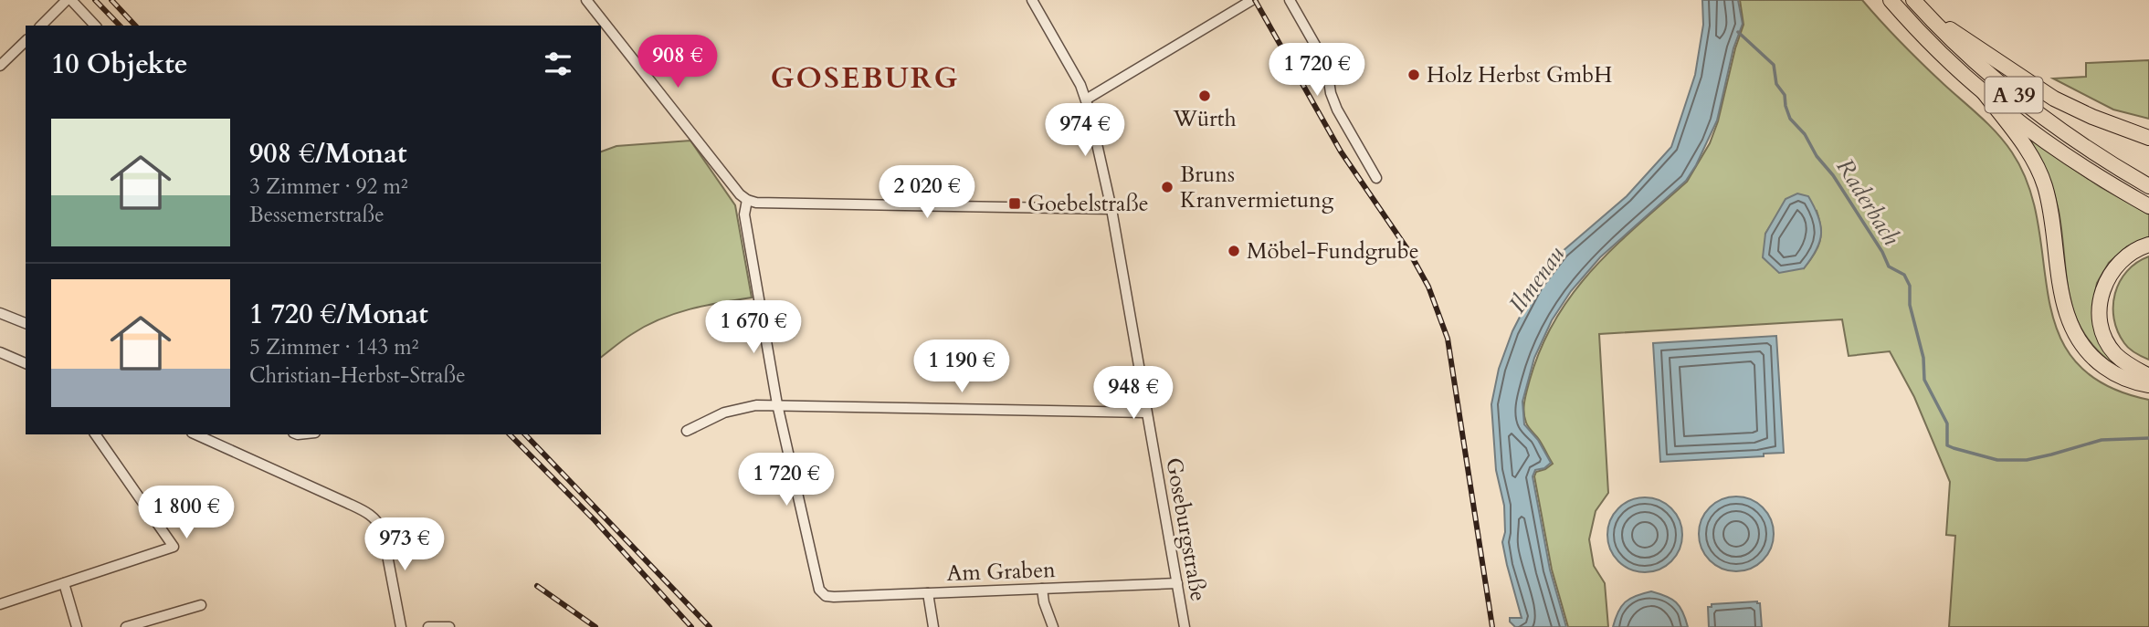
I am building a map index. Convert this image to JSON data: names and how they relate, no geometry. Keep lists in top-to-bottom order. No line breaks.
{"streets":{"highway":["A 39"],"street":["Goseburgstraße","Am Graben"]},"crossings":[["Goseburgstraße","Am Graben"]],"districts":["GOSEBURG"],"water":["Raderbach","Ilmenau"],"places":{"other":["Holz Herbst GmbH","Würth","Bruns Kranvermietung","Möbel-Fundgrube"],"transit":["Goebelstraße"]},"page":{"heading":"10 Objekte","price":["908 €","1 720 €","974 €","2 020 €","1 670 €","1 190 €","948 €","1 720 €","1 800 €","973 €"],"list":[{"name":"908 €/Monat","note":"3 Zimmer · 92 m² · Bessemerstraße"},{"name":"1 720 €/Monat","note":"5 Zimmer · 143 m² · Christian-Herbst-Straße"}]}}
